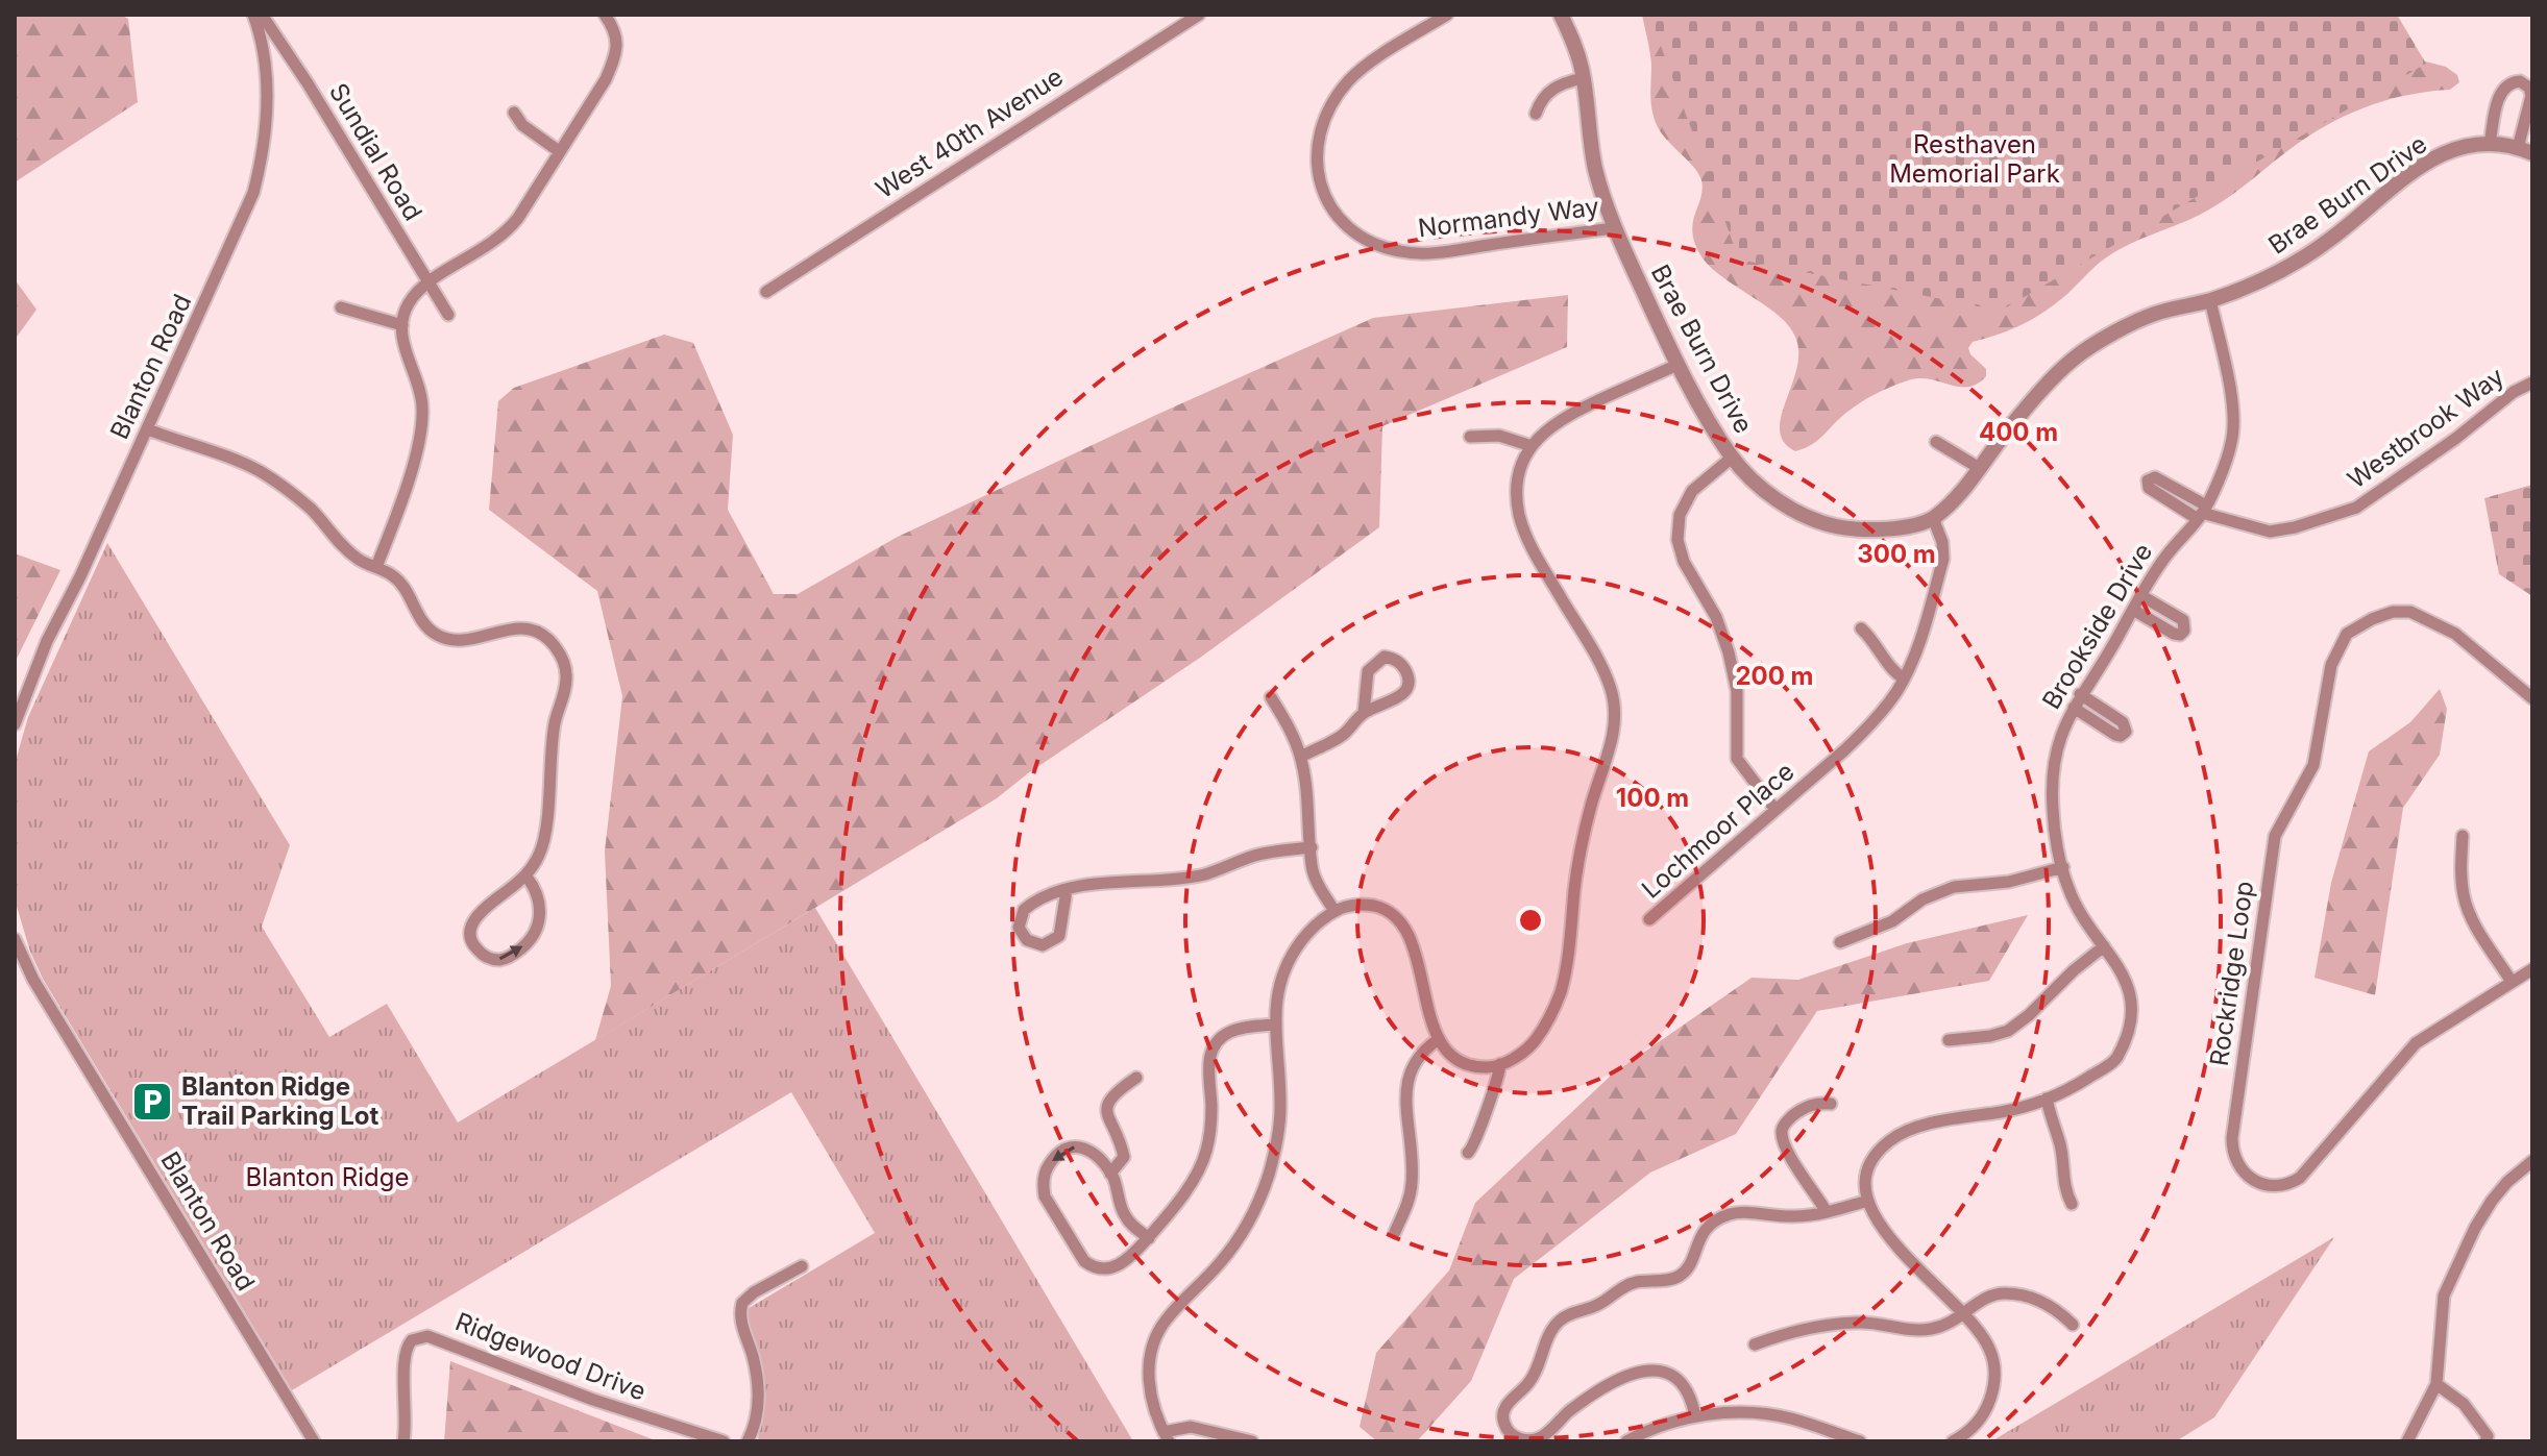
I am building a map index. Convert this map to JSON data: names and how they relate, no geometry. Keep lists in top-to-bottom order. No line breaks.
{"streets":{"street":["West 40th Avenue","Sundial Road","Brae Burn Drive","Normandy Way","Blanton Road","Westbrook Way","Brookside Drive","Lochmoor Place","Rockridge Loop","Ridgewood Drive"]},"crossings":[["Brae Burn Drive","Normandy Way"],["Brae Burn Drive","Brookside Drive"],["Brae Burn Drive","Lochmoor Place"],["Westbrook Way","Brookside Drive"]],"parks":["Resthaven Memorial Park","Blanton Ridge"],"places":{"parking":["Blanton Ridge Trail Parking Lot"]},"rings":["400 m","300 m","200 m","100 m"]}
